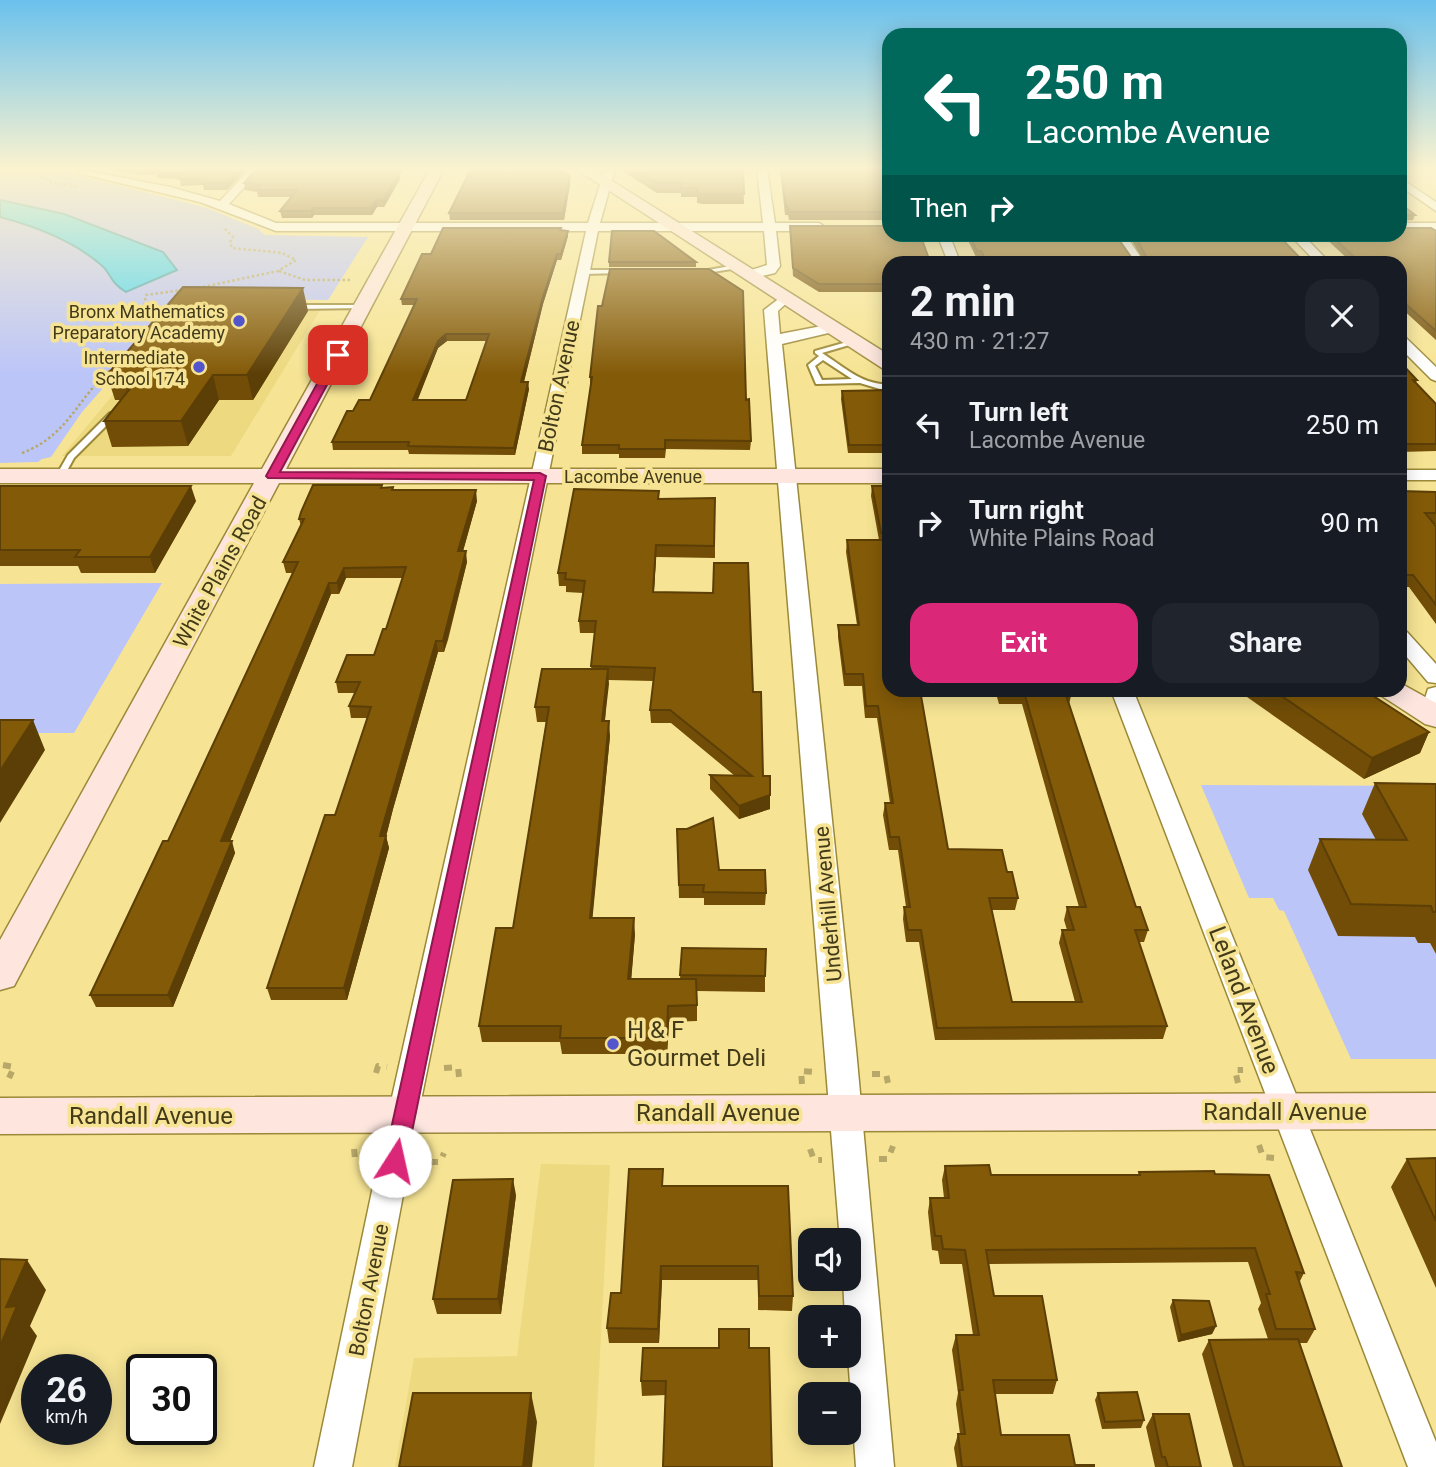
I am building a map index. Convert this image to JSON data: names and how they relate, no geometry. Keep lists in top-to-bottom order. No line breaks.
{"streets":{"main road":["Lacombe Avenue","White Plains Road","Randall Avenue"],"street":["Bolton Avenue","Underhill Avenue","Leland Avenue"]},"crossings":[["Bolton Avenue","Lacombe Avenue"],["Bolton Avenue","Randall Avenue"],["Lacombe Avenue","White Plains Road"],["Lacombe Avenue","Underhill Avenue"],["Underhill Avenue","Randall Avenue"],["Leland Avenue","Randall Avenue"]],"places":["Bronx Mathematics Preparatory Academy","Intermediate School 174","H & F Gourmet Deli"],"page":{"turn":["250 m","Lacombe Avenue"],"then":"Then","heading":["2 min","430 m · 21:27"],"list":[{"name":"Turn left","note":"Lacombe Avenue","value":"250 m"},{"name":"Turn right","note":"White Plains Road","value":"90 m"}],"buttons":["Exit","Share"],"map_buttons":["+","−"],"speed":"26 km/h","limit":"30"}}
